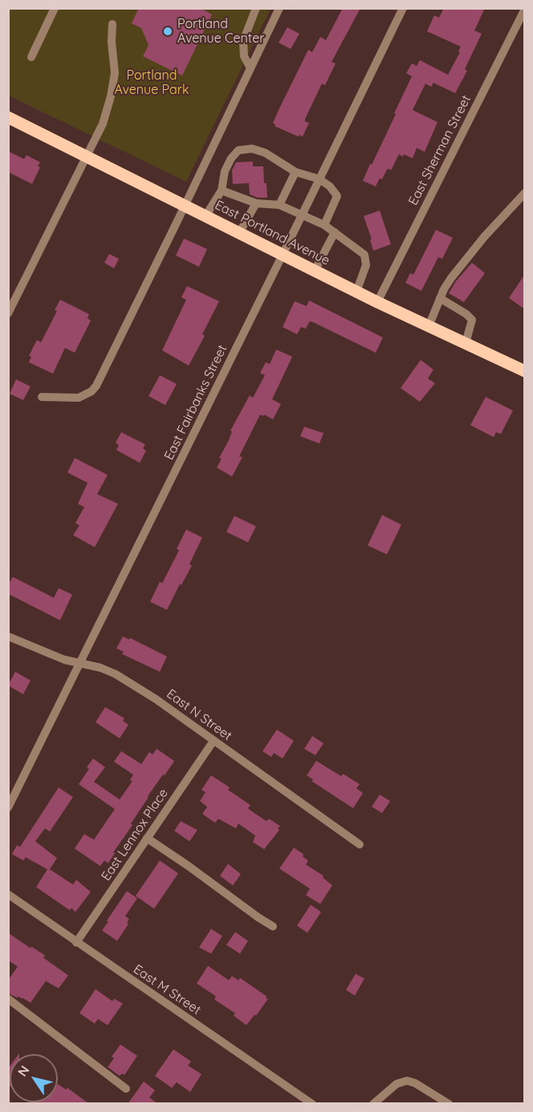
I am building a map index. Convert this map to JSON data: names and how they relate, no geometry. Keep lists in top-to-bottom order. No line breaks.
{"streets":{"main road":["East Portland Avenue"],"street":["East Sherman Street","East Fairbanks Street","East N Street","East Lennox Place","East M Street"]},"crossings":[["East Sherman Street","East Portland Avenue"],["East Portland Avenue","East Fairbanks Street"],["East Fairbanks Street","East N Street"],["East N Street","East Lennox Place"],["East Lennox Place","East M Street"]],"parks":["Portland Avenue Park"],"places":["Portland Avenue Center"],"north":"top left"}
